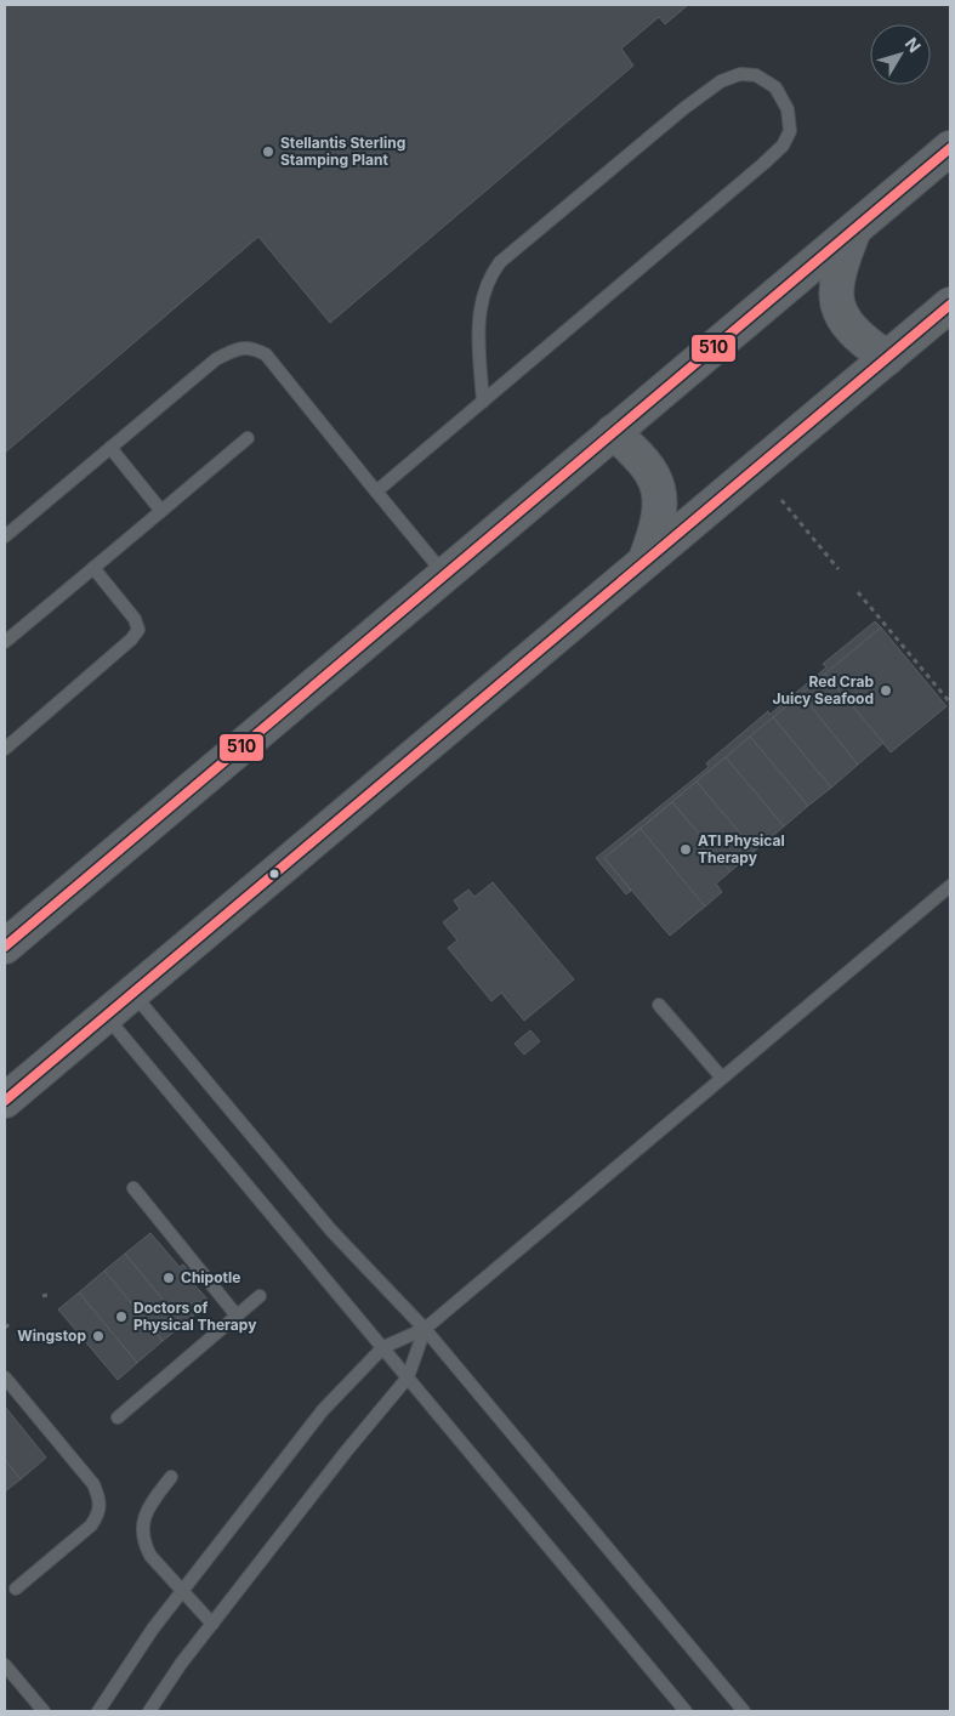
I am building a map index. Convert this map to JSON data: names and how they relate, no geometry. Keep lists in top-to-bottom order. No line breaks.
{"places":["Stellantis Sterling Stamping Plant","Red Crab Juicy Seafood","ATI Physical Therapy","Chipotle","Doctors of Physical Therapy","Wingstop"],"lines":["transit line 510"],"north":"top right"}
